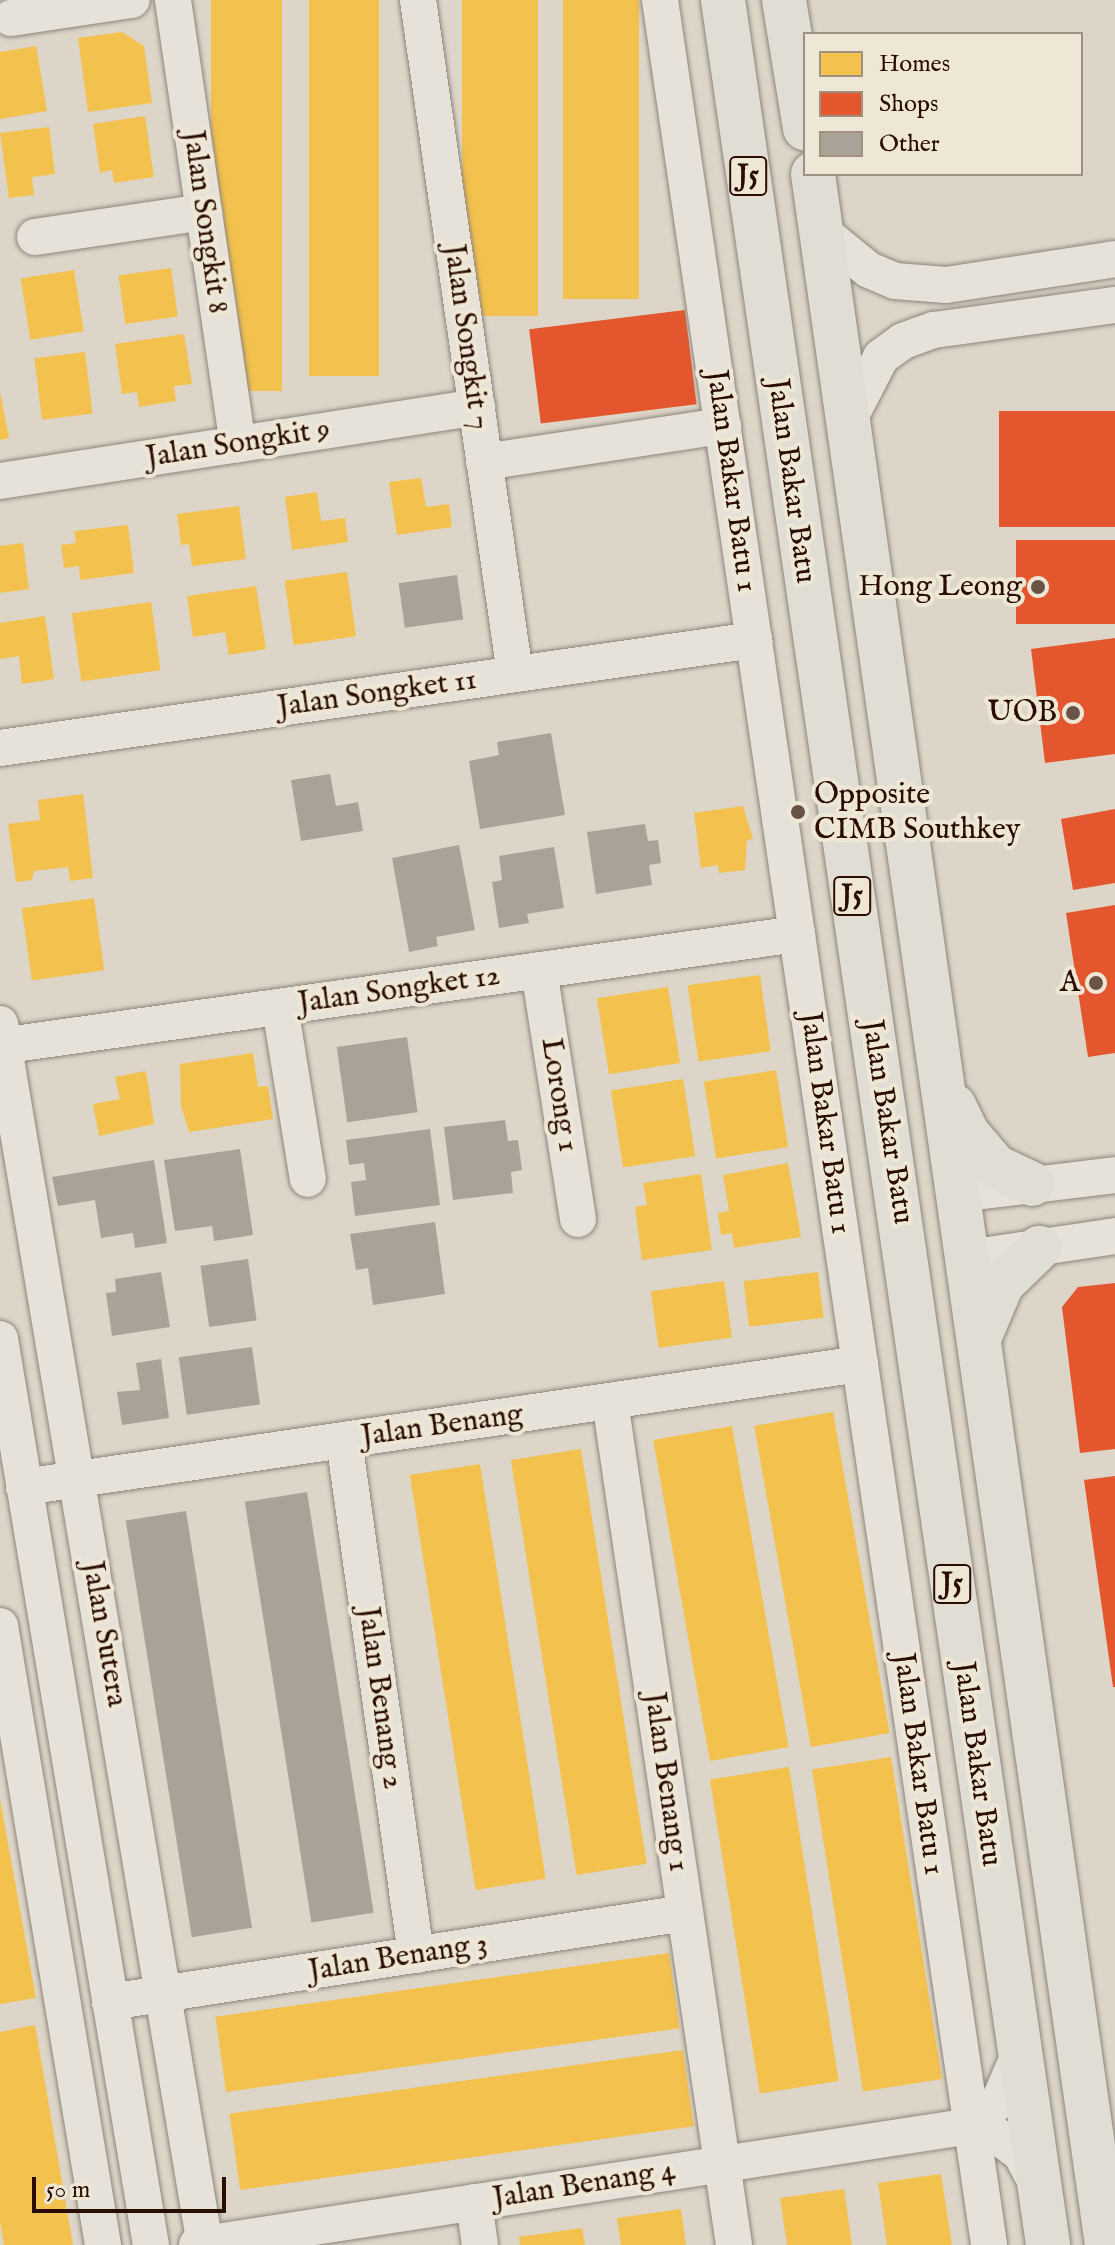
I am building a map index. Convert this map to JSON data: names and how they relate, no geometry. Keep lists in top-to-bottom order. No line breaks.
{"streets":{"main road":["J5","Jalan Bakar Batu"],"street":["Jalan Songkit 8","Jalan Songkit 7","Jalan Songkit 9","Jalan Bakar Batu 1","Jalan Songket 11","Jalan Songket 12","Lorong 1","Jalan Benang","Jalan Sutera","Jalan Benang 2","Jalan Benang 1","Jalan Benang 3","Jalan Benang 4"]},"crossings":[["Jalan Songkit 8","Jalan Songkit 9"],["Jalan Songkit 7","Jalan Songkit 9"],["Jalan Songkit 7","Jalan Songket 11"],["Jalan Bakar Batu 1","Jalan Songket 11"],["Jalan Bakar Batu 1","Jalan Songket 12"],["Jalan Bakar Batu 1","Jalan Benang"],["Jalan Bakar Batu 1","Jalan Benang 4"],["Jalan Songket 12","Lorong 1"],["Jalan Songket 12","Jalan Sutera"],["Jalan Benang","Jalan Sutera"],["Jalan Benang","Jalan Benang 2"],["Jalan Benang","Jalan Benang 1"],["Jalan Sutera","Jalan Benang 3"],["Jalan Sutera","Jalan Benang 4"],["Jalan Benang 2","Jalan Benang 3"],["Jalan Benang 1","Jalan Benang 3"],["Jalan Benang 1","Jalan Benang 4"]],"places":["Hong Leong","UOB","Opposite CIMB Southkey","A"],"legend":["Homes","Shops","Other"],"scale_bar":"50 m"}
